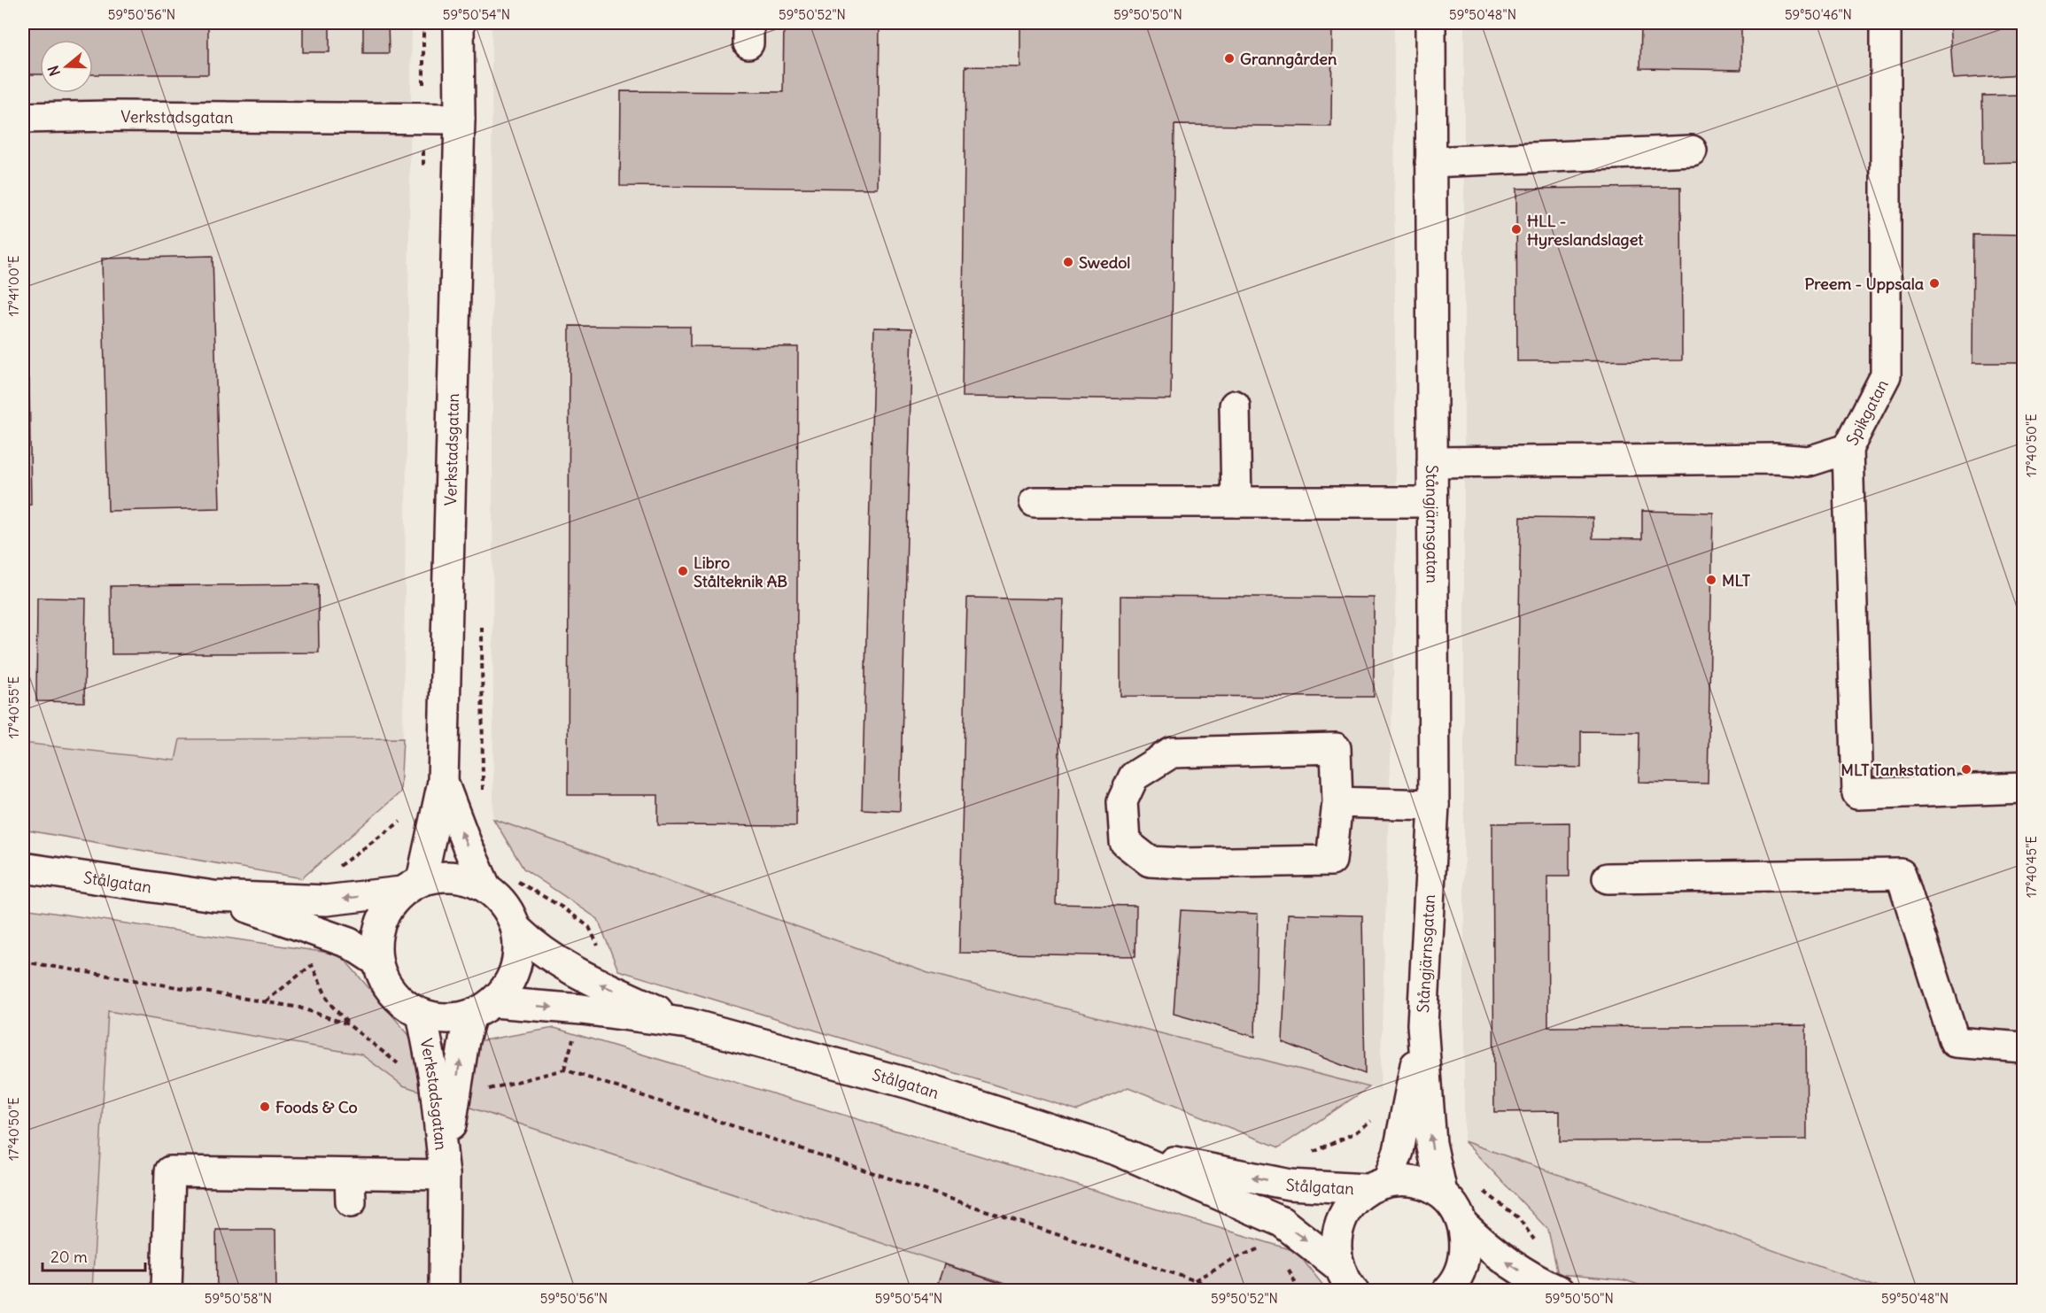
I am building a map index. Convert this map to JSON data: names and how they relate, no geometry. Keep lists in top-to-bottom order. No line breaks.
{"streets":{"street":["Verkstadsgatan","Spikgatan","Stångjärnsgatan","Stålgatan"]},"crossings":[["Verkstadsgatan","Stålgatan"],["Spikgatan","Stångjärnsgatan"],["Stångjärnsgatan","Stålgatan"]],"places":["Granngården","HLL - Hyreslandslaget","Swedol","Preem - Uppsala","Libro Stålteknik AB","MLT","MLT Tankstation","Foods & Co"],"scale_bar":"20 m","north":"left","coordinates":["59°50'56\"N","59°50'54\"N","59°50'52\"N","59°50'50\"N","59°50'48\"N","59°50'46\"N","17°41'00\"E","17°40'50\"E","17°40'55\"E","17°40'45\"E","59°50'58\"N"]}
